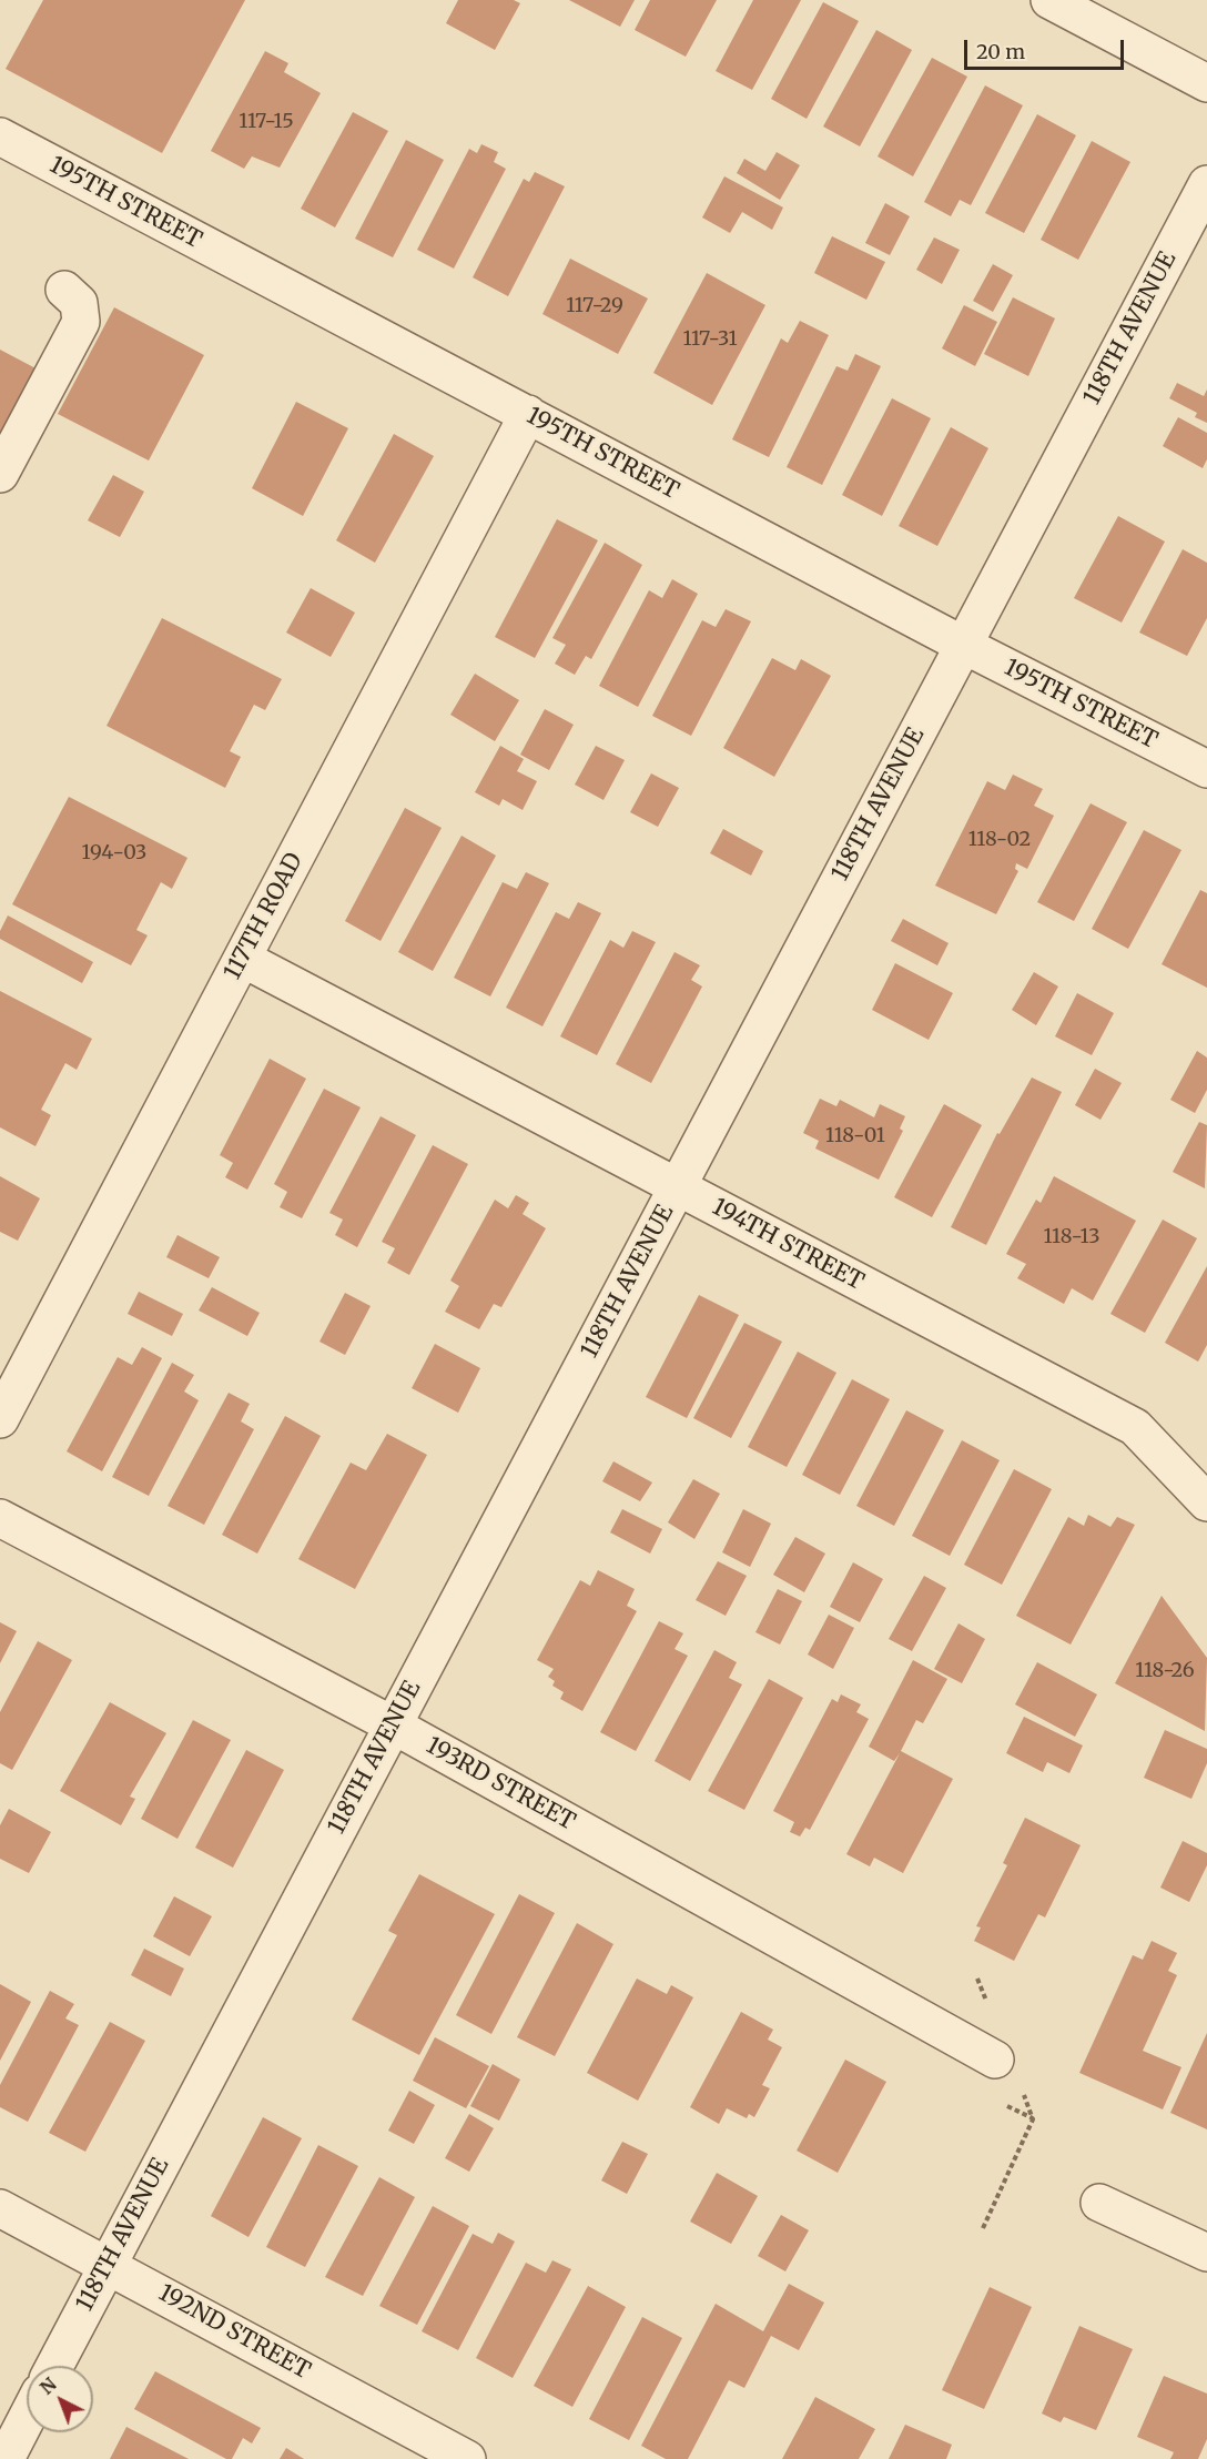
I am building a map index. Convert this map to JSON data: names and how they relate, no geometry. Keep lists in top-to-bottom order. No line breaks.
{"streets":{"street":["195TH STREET","118TH AVENUE","117TH ROAD","194TH STREET","193RD STREET","192ND STREET"]},"crossings":[["195TH STREET","118TH AVENUE"],["195TH STREET","117TH ROAD"],["118TH AVENUE","194TH STREET"],["118TH AVENUE","193RD STREET"],["118TH AVENUE","192ND STREET"],["117TH ROAD","194TH STREET"]],"house_numbers":["117-15","117-29","117-31","118-02","194-03","118-01","118-13","118-26"],"scale_bar":"20 m","north":"top left"}
